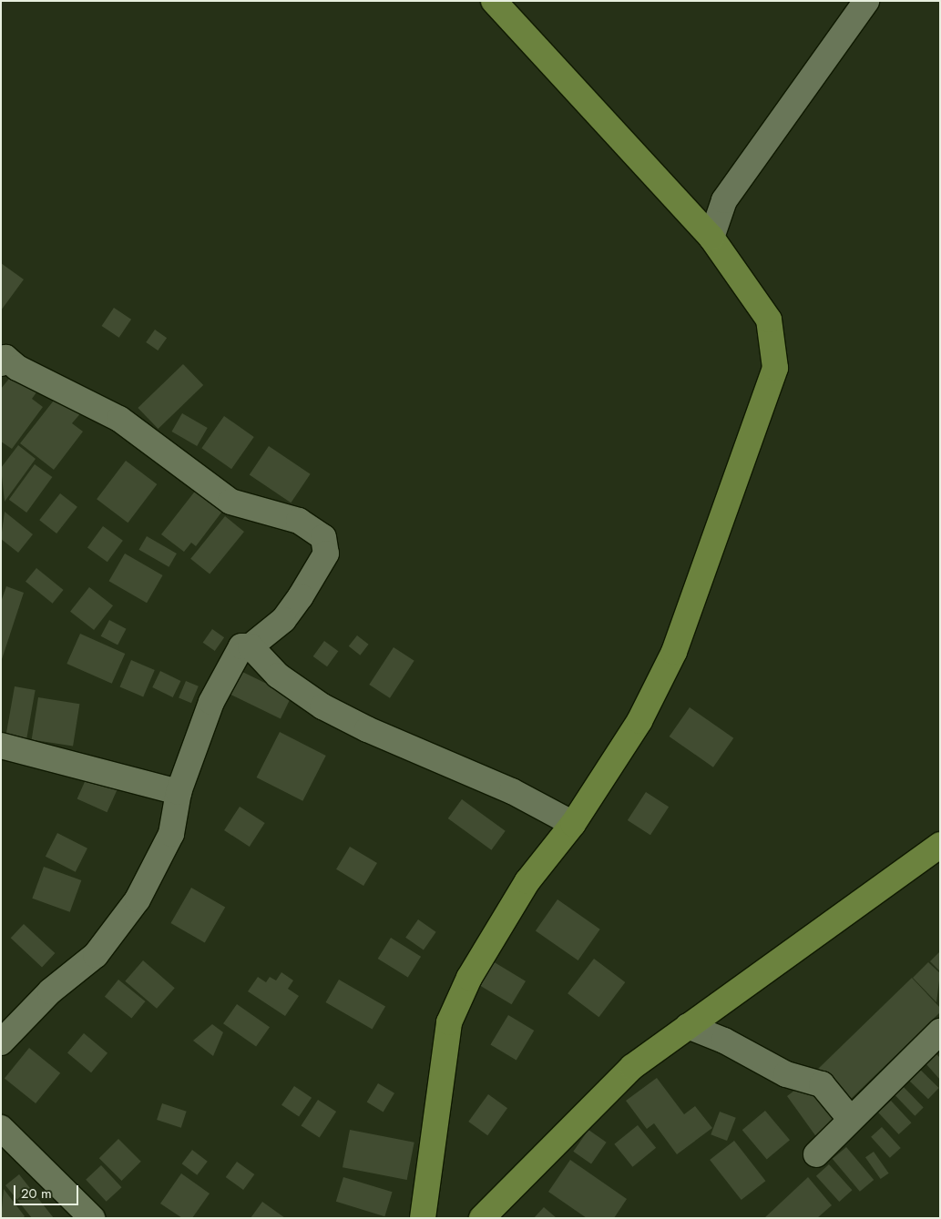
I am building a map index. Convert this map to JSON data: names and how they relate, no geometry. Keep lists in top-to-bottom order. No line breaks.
{"scale_bar":"20 m"}
